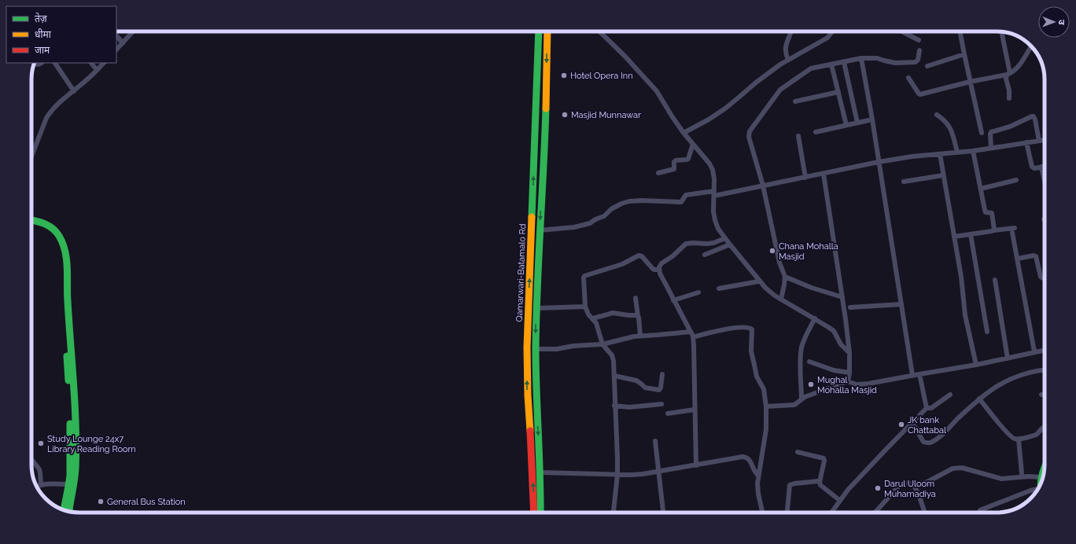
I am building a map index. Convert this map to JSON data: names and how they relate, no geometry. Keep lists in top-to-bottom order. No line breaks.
{"streets":{"main road":["Qamarwari-Batamalo Rd"]},"places":["Hotel Opera Inn","Masjid Munnawar","Chana Mohalla Masjid","Mughal Mohalla Masjid","JK bank Chattabal","Study Lounge 24x7 Library Reading Room","Darul Uloom Muhamadiya","General Bus Station"],"legend":["तेज़","धीमा","जाम"],"north":"right"}
